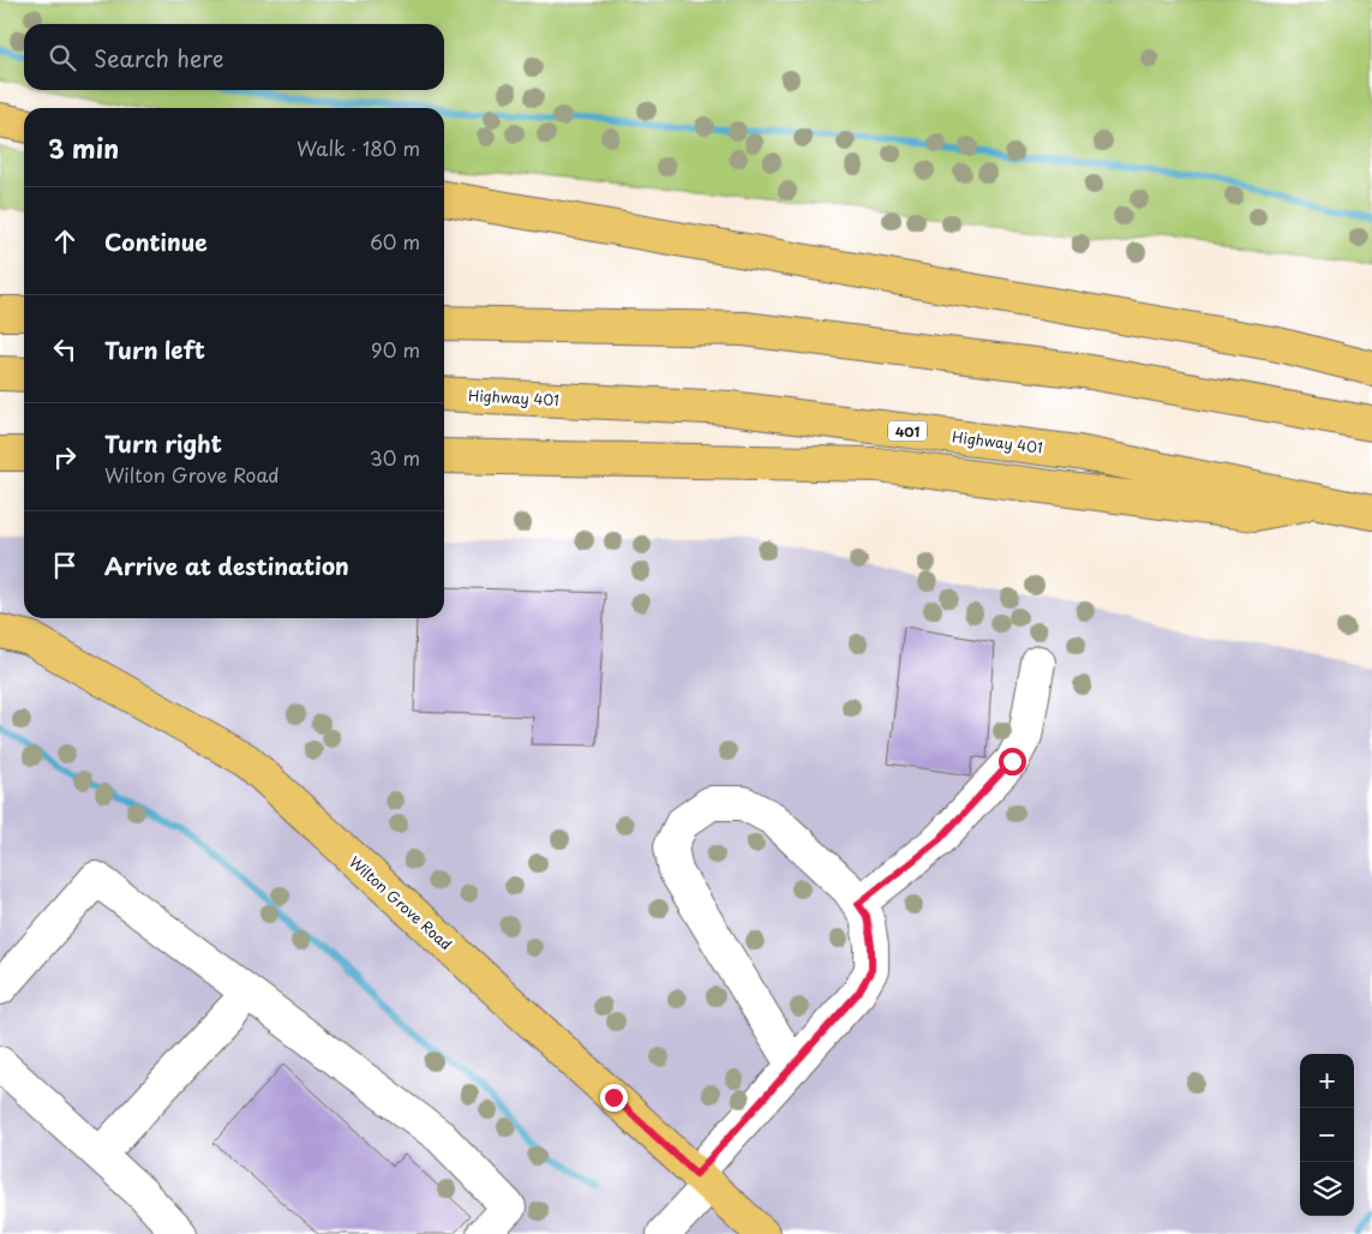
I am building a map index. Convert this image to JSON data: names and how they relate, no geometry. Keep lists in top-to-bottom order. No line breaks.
{"streets":{"main road":["Highway 401","401","Wilton Grove Road"]},"page":{"search":"Search here","heading":["3 min","Walk · 180 m"],"list":[["Continue","60 m"],["Turn left","90 m"],["Turn right","Wilton Grove Road","30 m"],"Arrive at destination"],"map_buttons":["+","−"]}}
